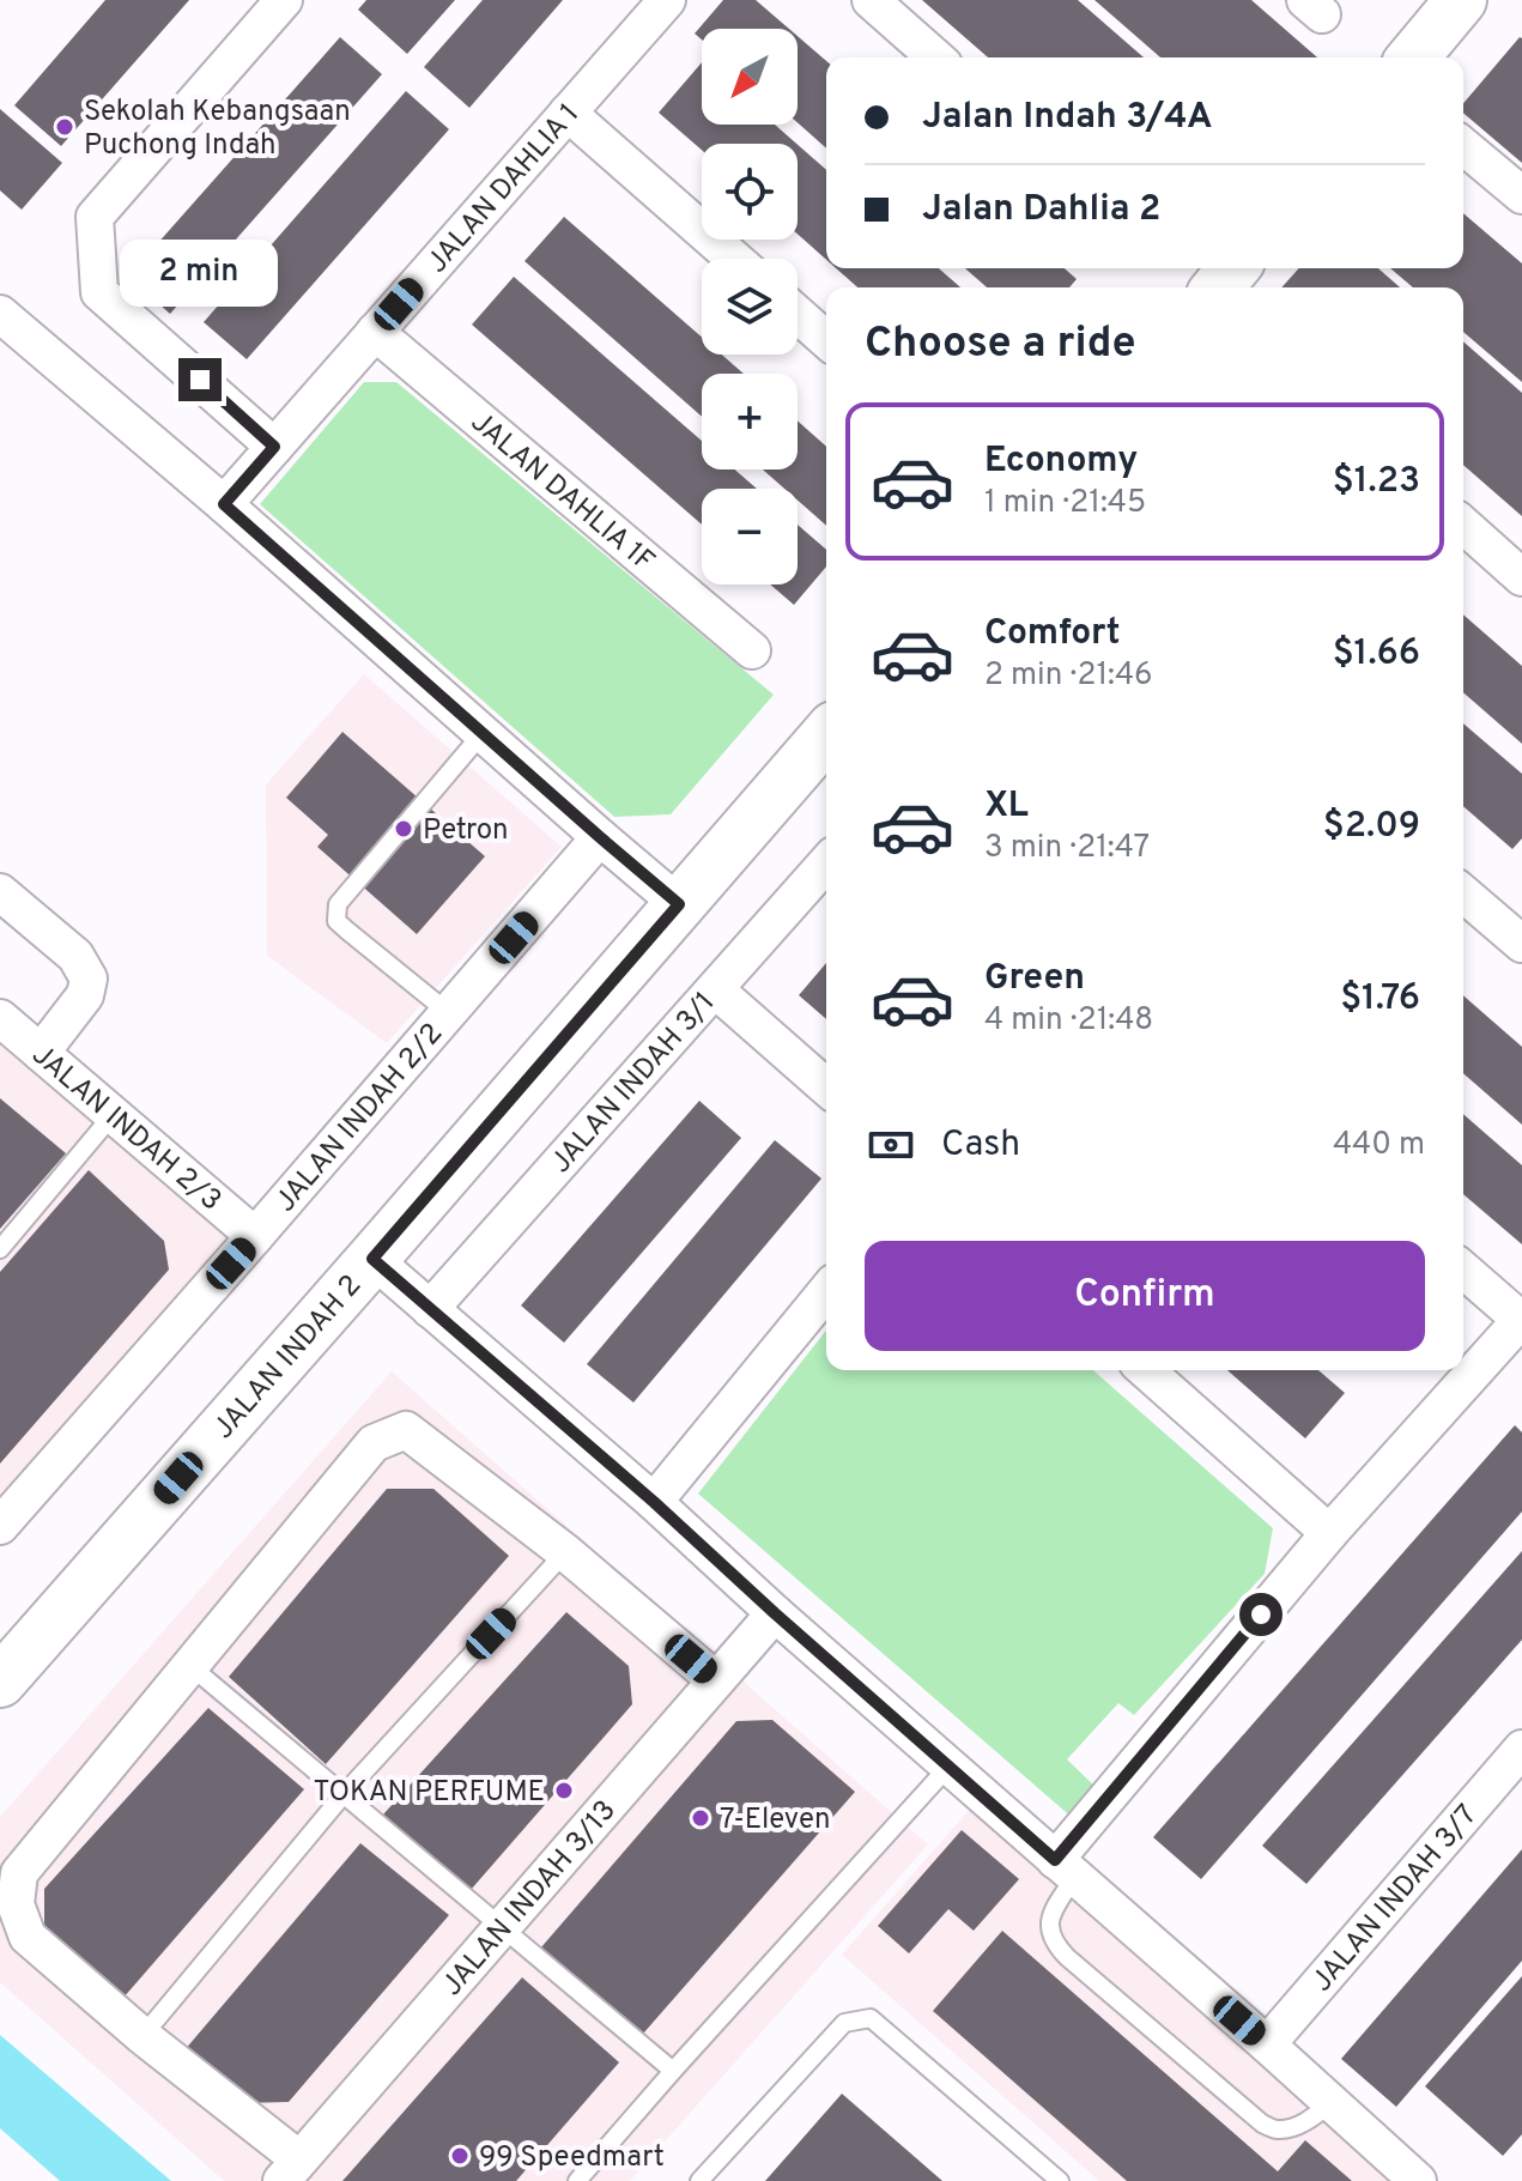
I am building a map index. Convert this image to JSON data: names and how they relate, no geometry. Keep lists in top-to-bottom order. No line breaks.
{"streets":{"street":["JALAN DAHLIA 1","JALAN DAHLIA 1F","JALAN INDAH 3/1","JALAN INDAH 2/2","JALAN INDAH 2/3","JALAN INDAH 2","JALAN INDAH 3/13","JALAN INDAH 3/7"]},"crossings":[["JALAN DAHLIA 1","JALAN DAHLIA 1F"],["JALAN INDAH 2/2","JALAN INDAH 2/3"]],"places":["Sekolah Kebangsaan Puchong Indah","Petron","TOKAN PERFUME","7-Eleven","99 Speedmart"],"north":"bottom left","page":{"map_buttons":["+","−"],"banner":["Jalan Indah 3/4A","Jalan Dahlia 2"],"bubble":"2 min","heading":"Choose a ride","list":[{"name":"Economy","note":"1 min · 21:45","value":"$1.23"},{"name":"Comfort","note":"2 min · 21:46","value":"$1.66"},{"name":"XL","note":"3 min · 21:47","value":"$2.09"},{"name":"Green","note":"4 min · 21:48","value":"$1.76"}],"pay":["Cash","440 m"],"buttons":"Confirm"}}
